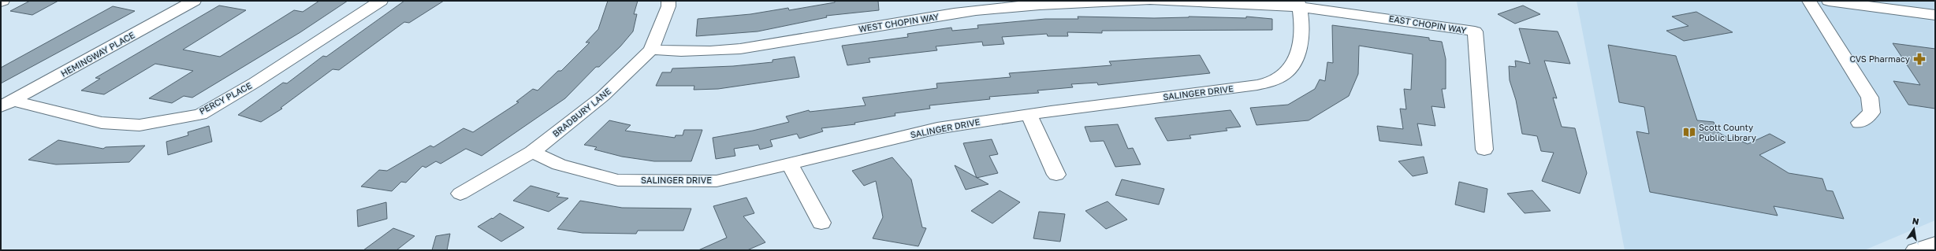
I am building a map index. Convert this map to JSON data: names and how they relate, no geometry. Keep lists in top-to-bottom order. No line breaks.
{"streets":{"street":["WEST CHOPIN WAY","EAST CHOPIN WAY","HEMINGWAY PLACE","SALINGER DRIVE","PERCY PLACE","BRADBURY LANE"]},"crossings":[["WEST CHOPIN WAY","BRADBURY LANE"],["EAST CHOPIN WAY","SALINGER DRIVE"],["HEMINGWAY PLACE","PERCY PLACE"],["SALINGER DRIVE","BRADBURY LANE"]],"places":{"pharmacy":["CVS Pharmacy"],"library":["Scott County Public Library"]},"north":"top"}
